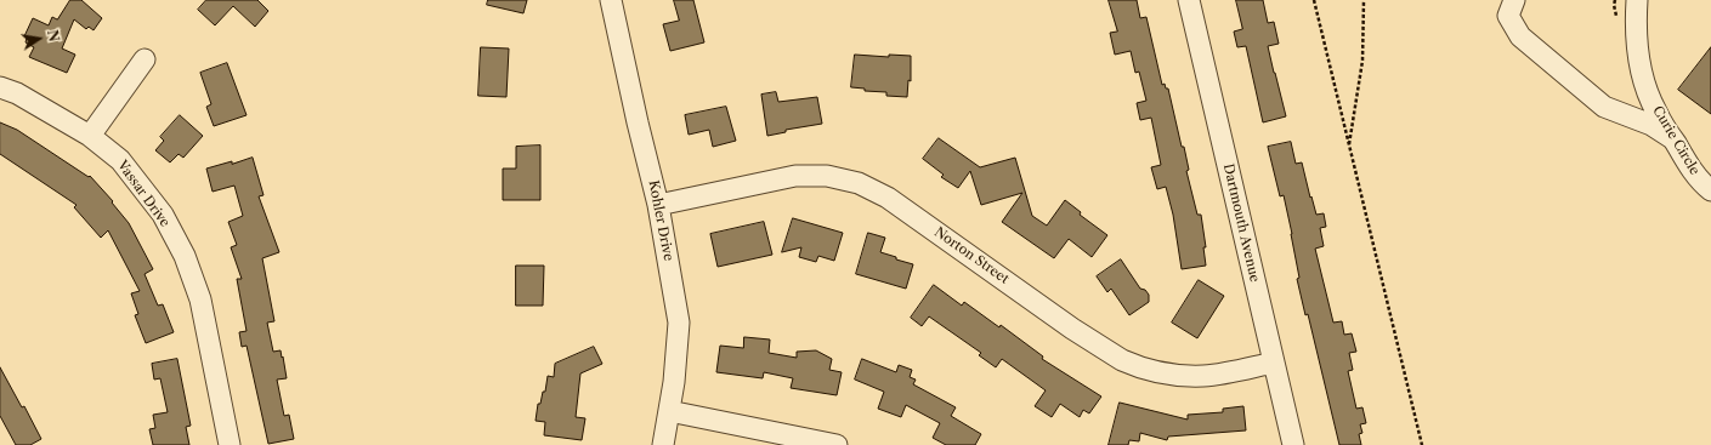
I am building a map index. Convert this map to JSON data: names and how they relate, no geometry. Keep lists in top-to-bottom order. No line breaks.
{"streets":{"street":["Curie Circle","Vassar Drive","Kohler Drive","Dartmouth Avenue","Norton Street"]},"crossings":[["Kohler Drive","Norton Street"],["Dartmouth Avenue","Norton Street"]],"north":"right"}
